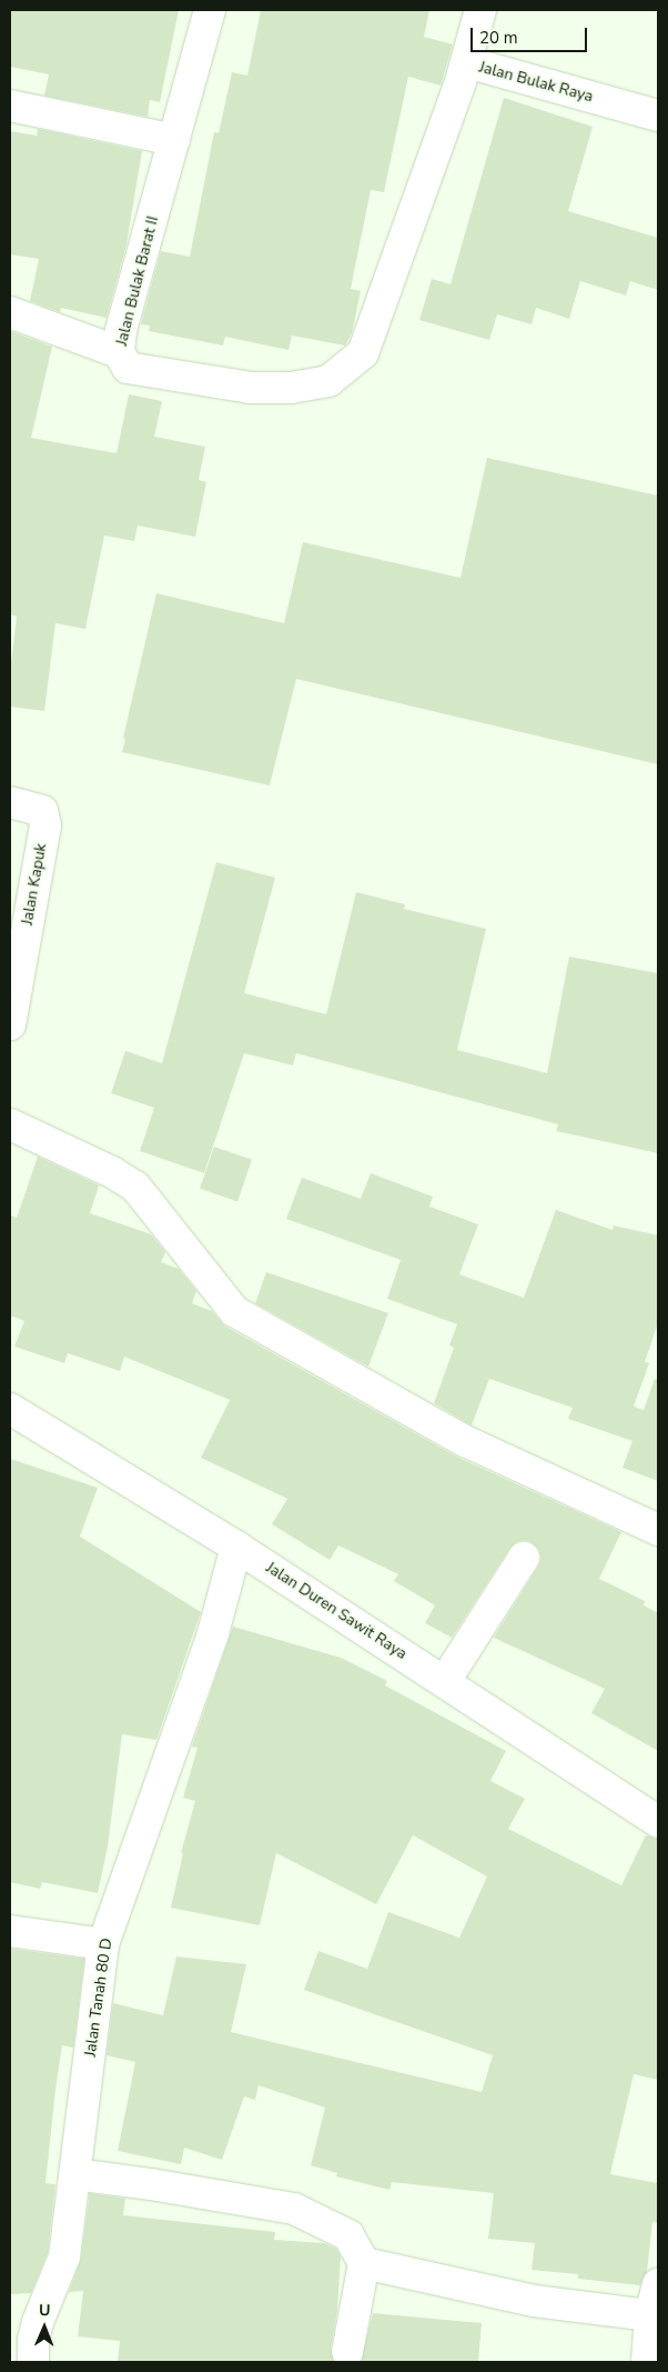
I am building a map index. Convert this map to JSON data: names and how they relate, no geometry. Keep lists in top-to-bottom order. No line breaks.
{"streets":{"street":["Jalan Bulak Raya","Jalan Bulak Barat II","Jalan Kapuk","Jalan Duren Sawit Raya","Jalan Tanah 80 D"]},"crossings":[["Jalan Bulak Raya","Jalan Bulak Barat II"],["Jalan Duren Sawit Raya","Jalan Tanah 80 D"]],"scale_bar":"20 m","north":"top"}
